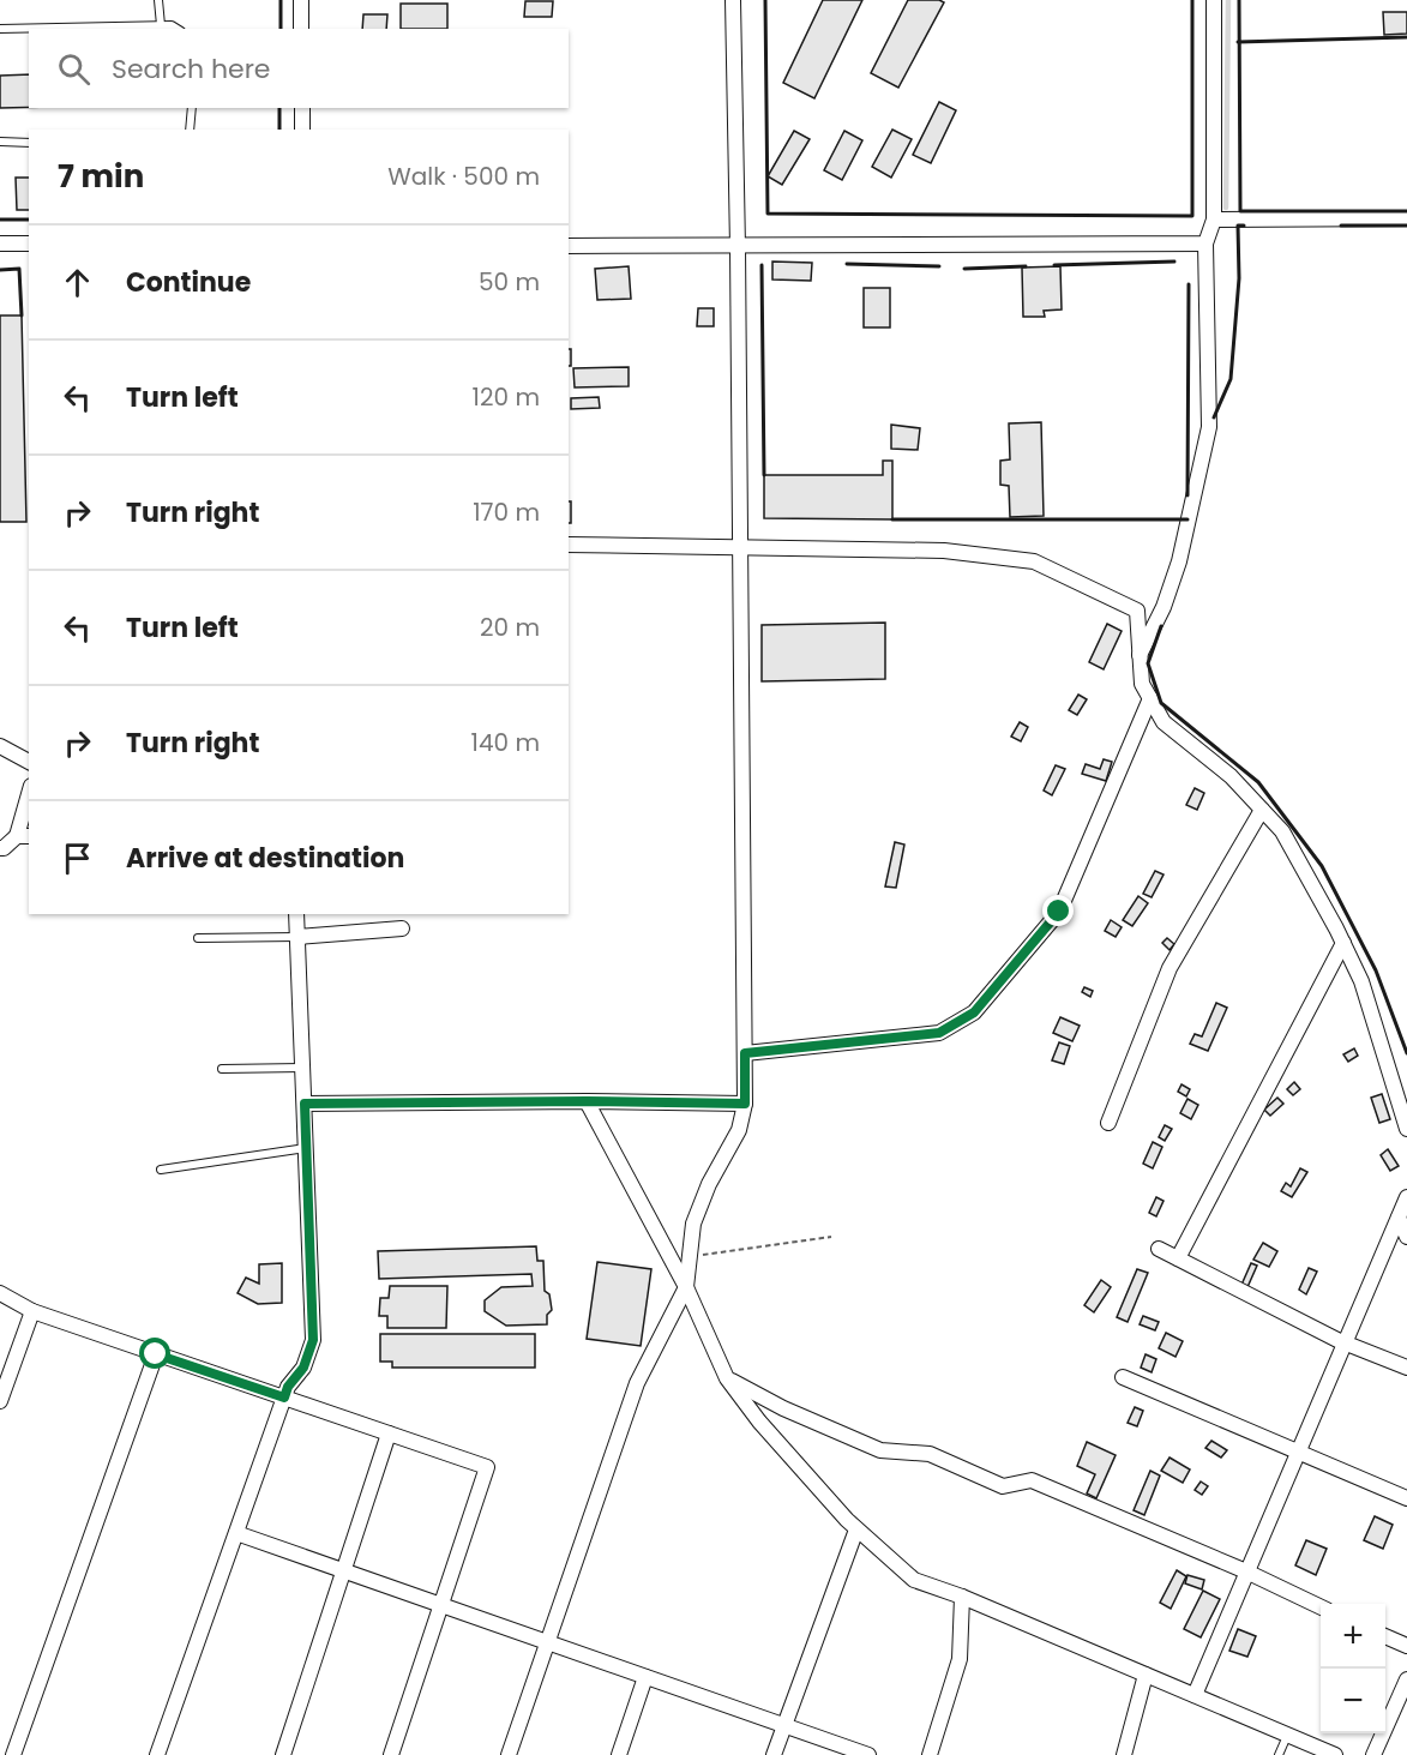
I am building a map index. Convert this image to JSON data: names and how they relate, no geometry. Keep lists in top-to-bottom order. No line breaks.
{"page":{"search":"Search here","heading":["7 min","Walk · 500 m"],"list":[["Continue","50 m"],["Turn left","120 m"],["Turn right","170 m"],["Turn left","20 m"],["Turn right","140 m"],"Arrive at destination"],"map_buttons":["+","−"]}}
